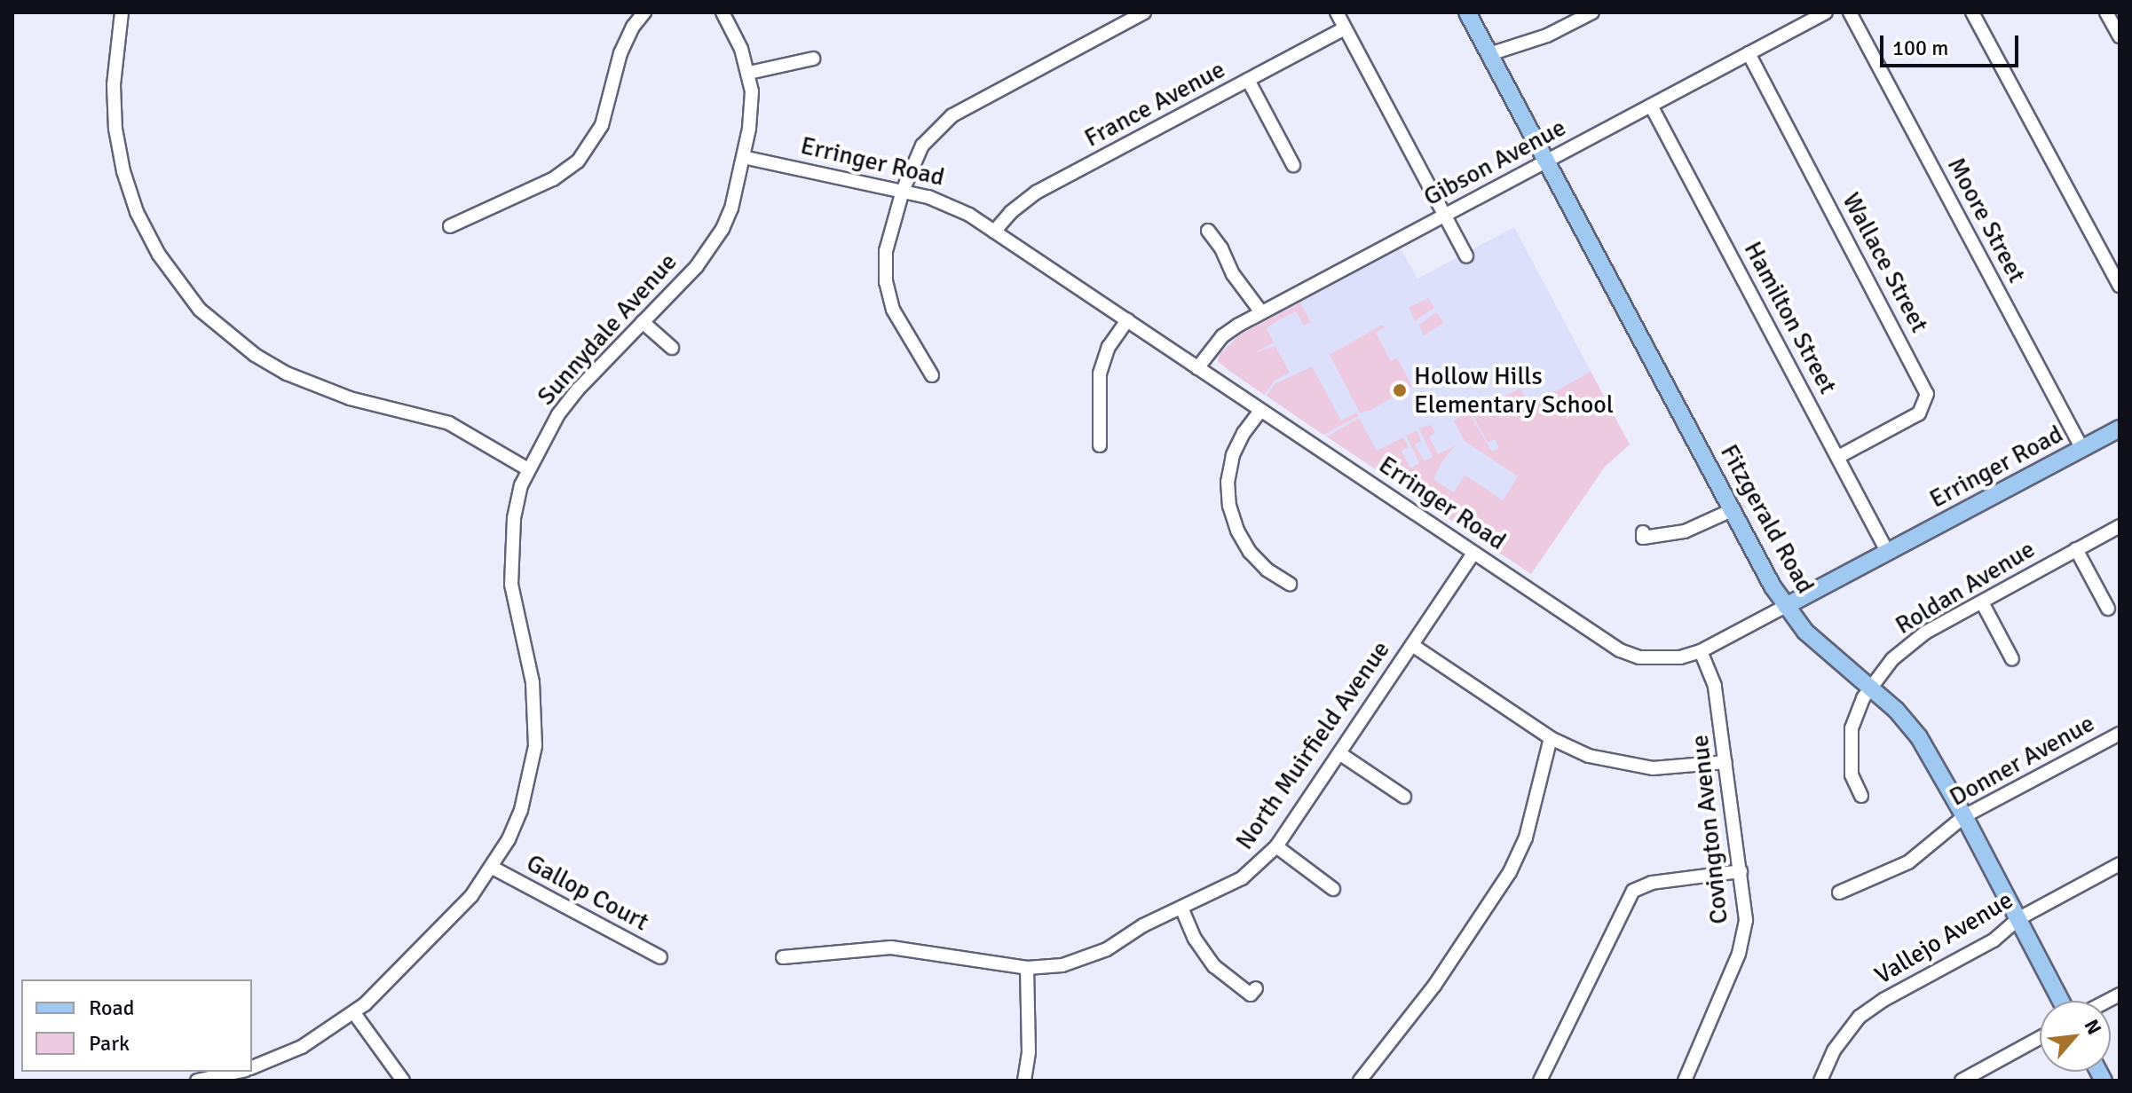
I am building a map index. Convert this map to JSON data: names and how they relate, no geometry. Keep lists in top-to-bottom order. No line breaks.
{"streets":{"main road":["Erringer Road","Fitzgerald Road"],"street":["France Avenue","Gibson Avenue","Moore Street","Wallace Street","Hamilton Street","Sunnydale Avenue","Roldan Avenue","North Muirfield Avenue","Donner Avenue","Covington Avenue","Gallop Court","Vallejo Avenue"]},"crossings":[["France Avenue","Erringer Road"],["Erringer Road","Gibson Avenue"],["Erringer Road","Moore Street"],["Erringer Road","Hamilton Street"],["Erringer Road","Sunnydale Avenue"],["Erringer Road","Fitzgerald Road"],["Erringer Road","North Muirfield Avenue"],["Erringer Road","Covington Avenue"],["Gibson Avenue","Wallace Street"],["Gibson Avenue","Hamilton Street"],["Gibson Avenue","Fitzgerald Road"],["Wallace Street","Hamilton Street"],["Sunnydale Avenue","Gallop Court"],["Fitzgerald Road","Roldan Avenue"],["Fitzgerald Road","Donner Avenue"],["Fitzgerald Road","Vallejo Avenue"]],"places":["Hollow Hills Elementary School"],"legend":["Road","Park"],"scale_bar":"100 m","north":"top right"}
